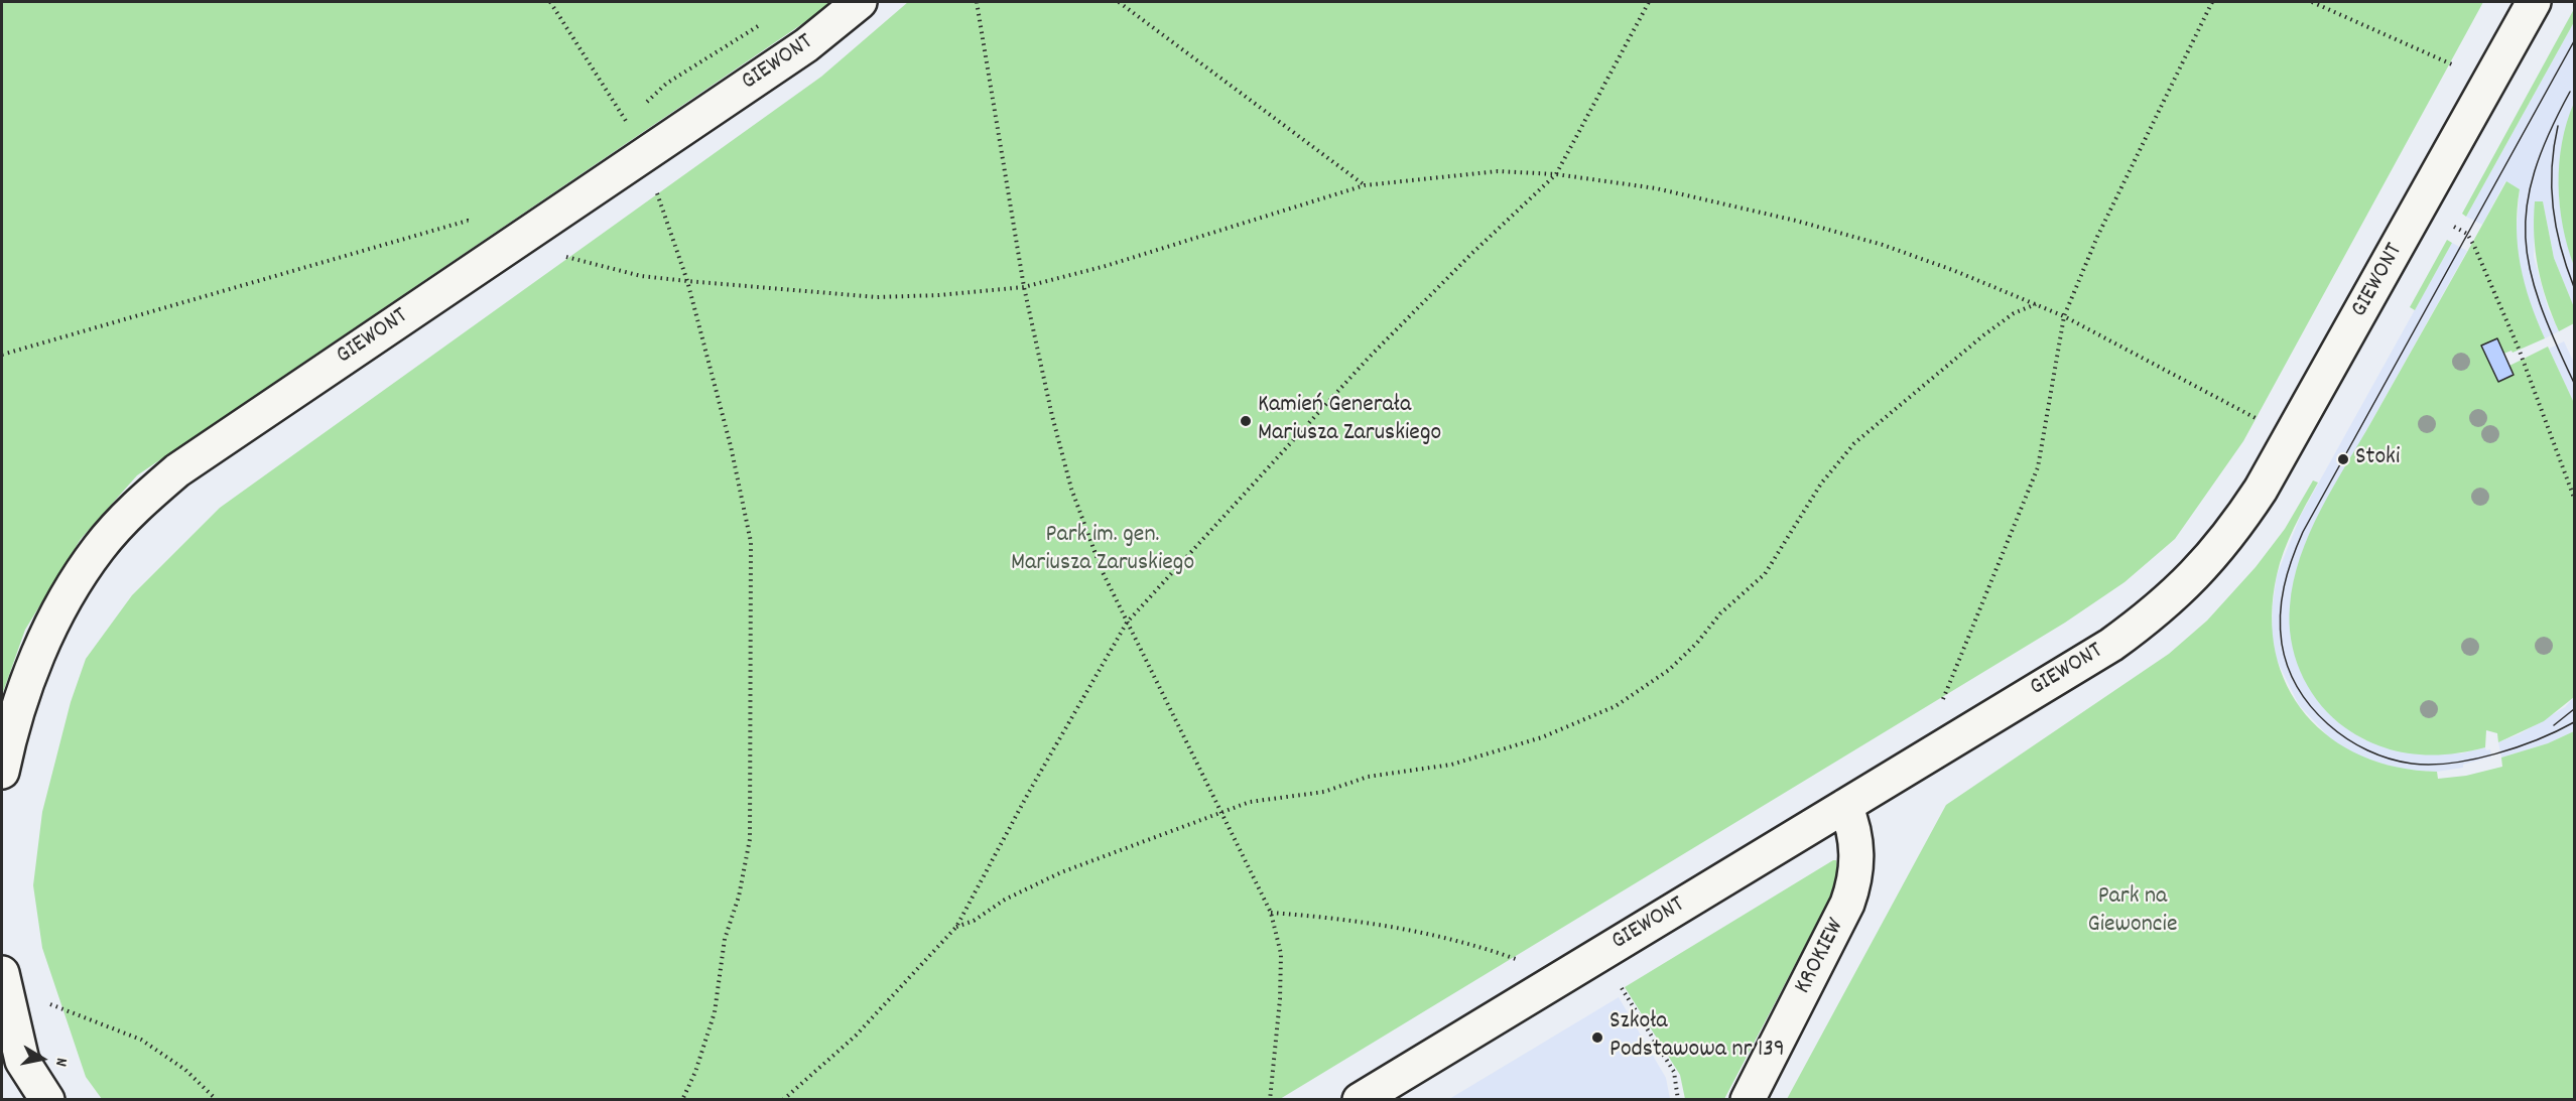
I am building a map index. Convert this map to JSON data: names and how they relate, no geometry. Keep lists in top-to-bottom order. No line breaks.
{"streets":{"street":["GIEWONT","KROKIEW"]},"crossings":[["GIEWONT","KROKIEW"]],"parks":["Park im. gen. Mariusza Zaruskiego","Park na Giewoncie"],"places":["Kamień Generała Mariusza Zaruskiego","Stoki","Szkoła Podstawowa nr 139"],"north":"right"}
